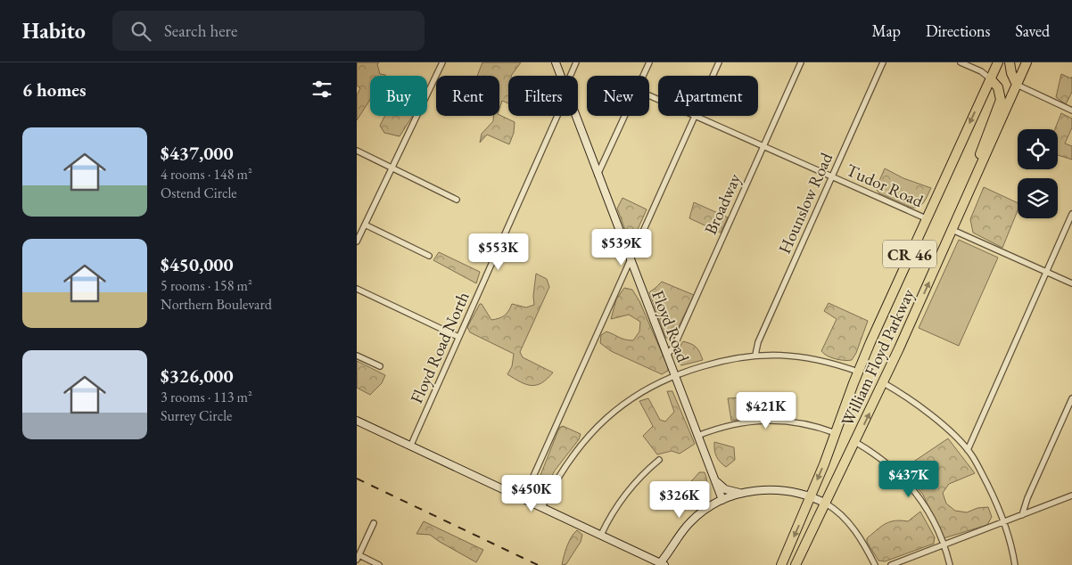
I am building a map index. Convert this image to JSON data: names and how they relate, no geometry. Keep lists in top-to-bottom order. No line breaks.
{"streets":{"highway":["CR 46","William Floyd Parkway"],"street":["Tudor Road","Hounslow Road","Broadway","Floyd Road","Floyd Road North"]},"crossings":[["Tudor Road","Hounslow Road"],["Tudor Road","Broadway"],["Tudor Road","William Floyd Parkway"],["Broadway","Floyd Road"]],"page":{"header":"Habito","search":"Search here","nav":["Map","Directions","Saved"],"heading":"6 homes","chip":["Buy","Rent","Filters","New","Apartment"],"list":[{"name":"$437,000","note":"4 rooms · 148 m² · Ostend Circle"},{"name":"$450,000","note":"5 rooms · 158 m² · Northern Boulevard"},{"name":"$326,000","note":"3 rooms · 113 m² · Surrey Circle"}],"price":["$539K","$553K","$421K","$437K","$450K","$326K"]}}
